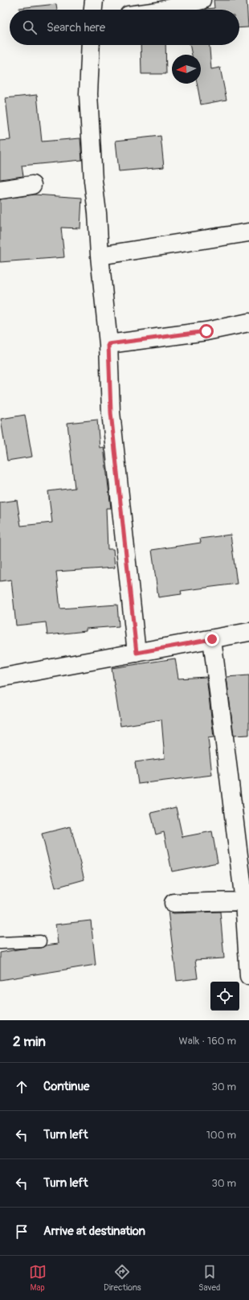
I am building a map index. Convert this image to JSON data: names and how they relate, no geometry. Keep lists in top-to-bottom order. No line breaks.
{"north":"left","page":{"search":"Search here","heading":["2 min","Walk · 160 m"],"list":[["Continue","30 m"],["Turn left","100 m"],["Turn left","30 m"],"Arrive at destination"],"nav":["Map","Directions","Saved"]}}
